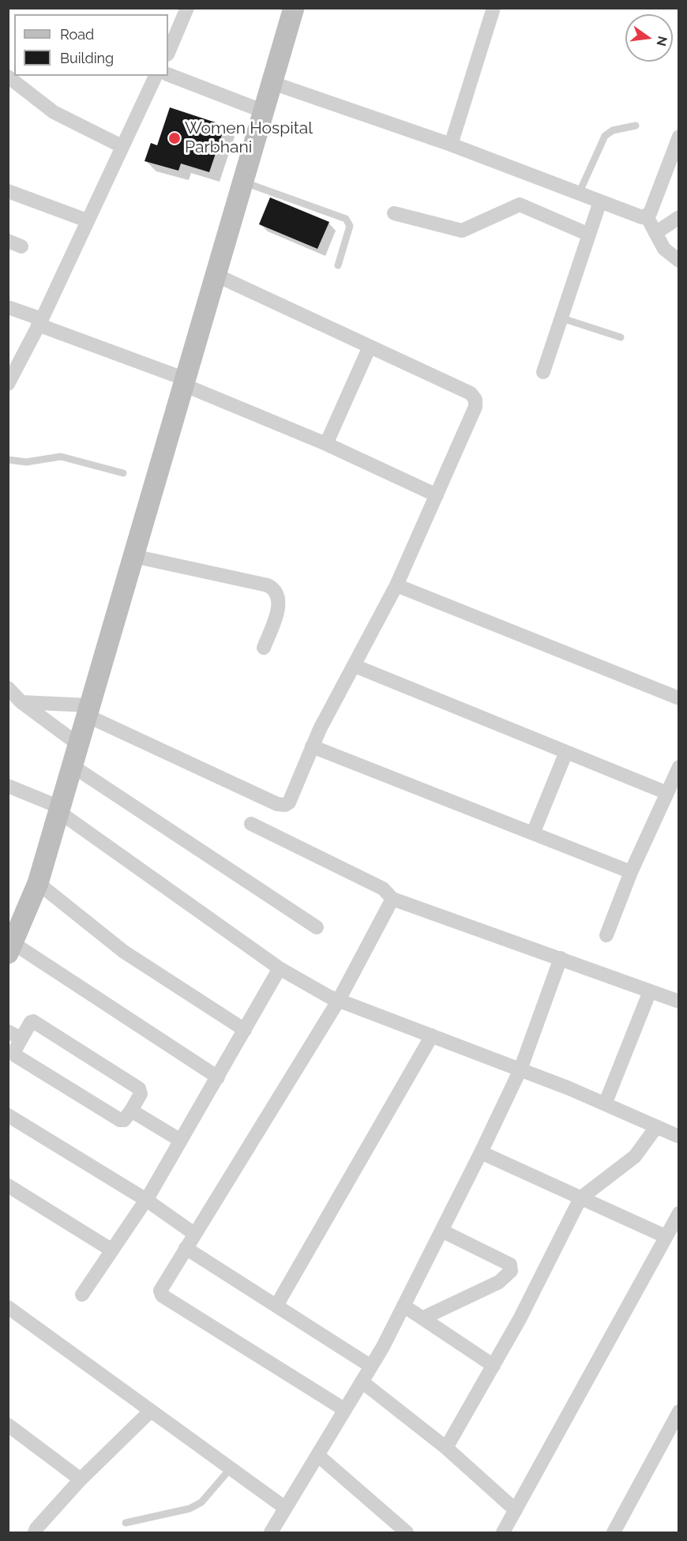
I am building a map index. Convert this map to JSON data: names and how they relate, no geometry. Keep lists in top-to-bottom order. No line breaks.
{"places":["Women Hospital Parbhani"],"legend":["Road","Building"],"north":"right"}
